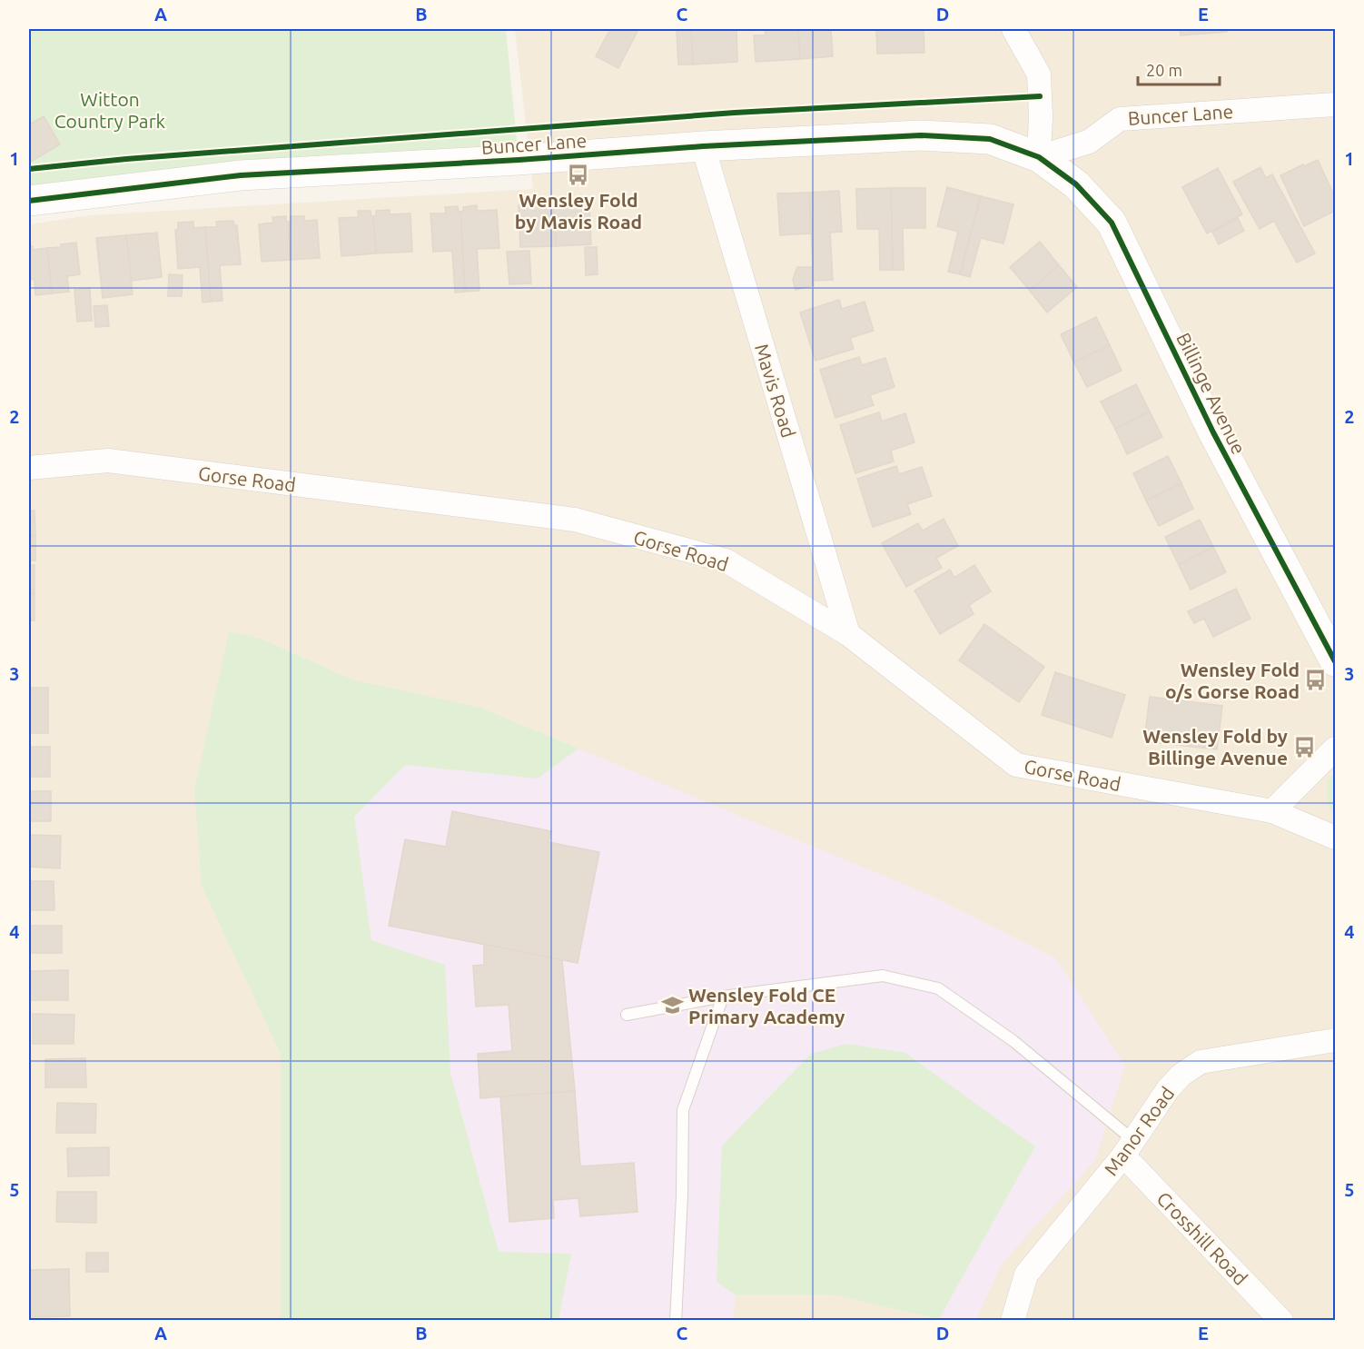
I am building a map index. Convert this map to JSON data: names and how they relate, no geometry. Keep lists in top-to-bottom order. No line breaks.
{"streets":{"main road":["Buncer Lane","Billinge Avenue"],"street":["Mavis Road","Gorse Road","Manor Road","Crosshill Road"]},"crossings":[["Buncer Lane","Mavis Road"],["Buncer Lane","Billinge Avenue"],["Mavis Road","Gorse Road"],["Manor Road","Crosshill Road"]],"parks":["Witton Country Park"],"places":{"bus stop":["Wensley Fold by Mavis Road","Wensley Fold o/s Gorse Road","Wensley Fold by Billinge Avenue"],"school or university":["Wensley Fold CE Primary Academy"]},"scale_bar":"20 m","grid":{"columns":["A","B","C","D","E"],"rows":["1","2","3","4","5"]}}
